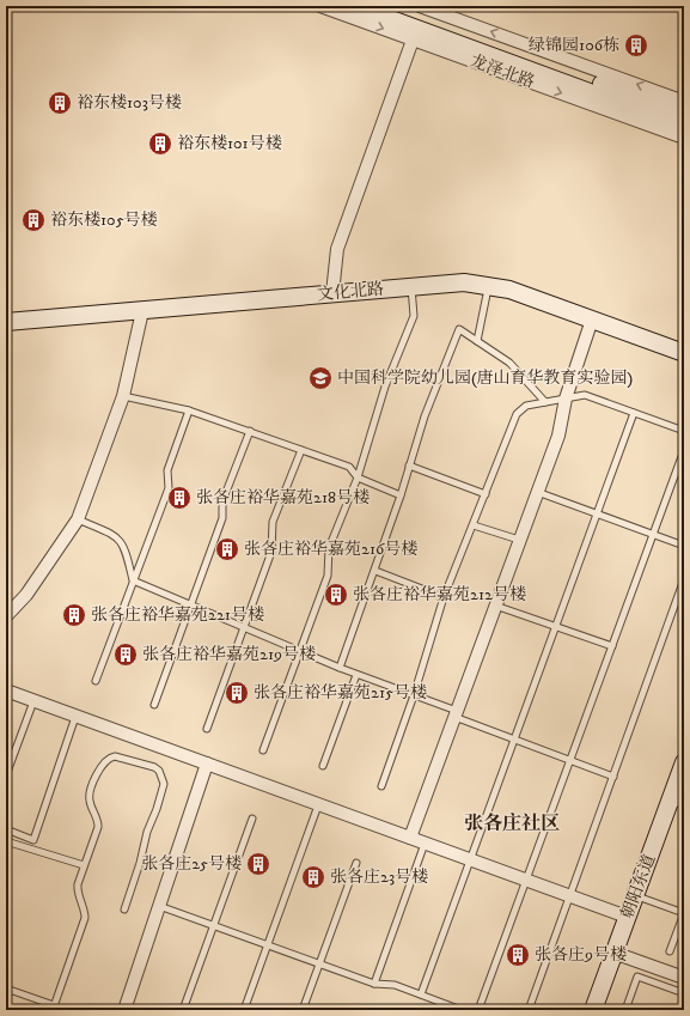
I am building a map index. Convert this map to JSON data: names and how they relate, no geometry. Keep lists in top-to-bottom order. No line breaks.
{"streets":{"main road":["龙泽北路","文化北路","朝阳东道"]},"districts":["张各庄社区"],"places":{"building":["绿锦园106栋","裕东楼103号楼","裕东楼101号楼","裕东楼105号楼","张各庄裕华嘉苑218号楼","张各庄裕华嘉苑216号楼","张各庄裕华嘉苑212号楼","张各庄裕华嘉苑221号楼","张各庄裕华嘉苑219号楼","张各庄裕华嘉苑215号楼","张各庄25号楼","张各庄23号楼","张各庄9号楼"],"school or university":["中国科学院幼儿园(唐山育华教育实验园)"]}}
